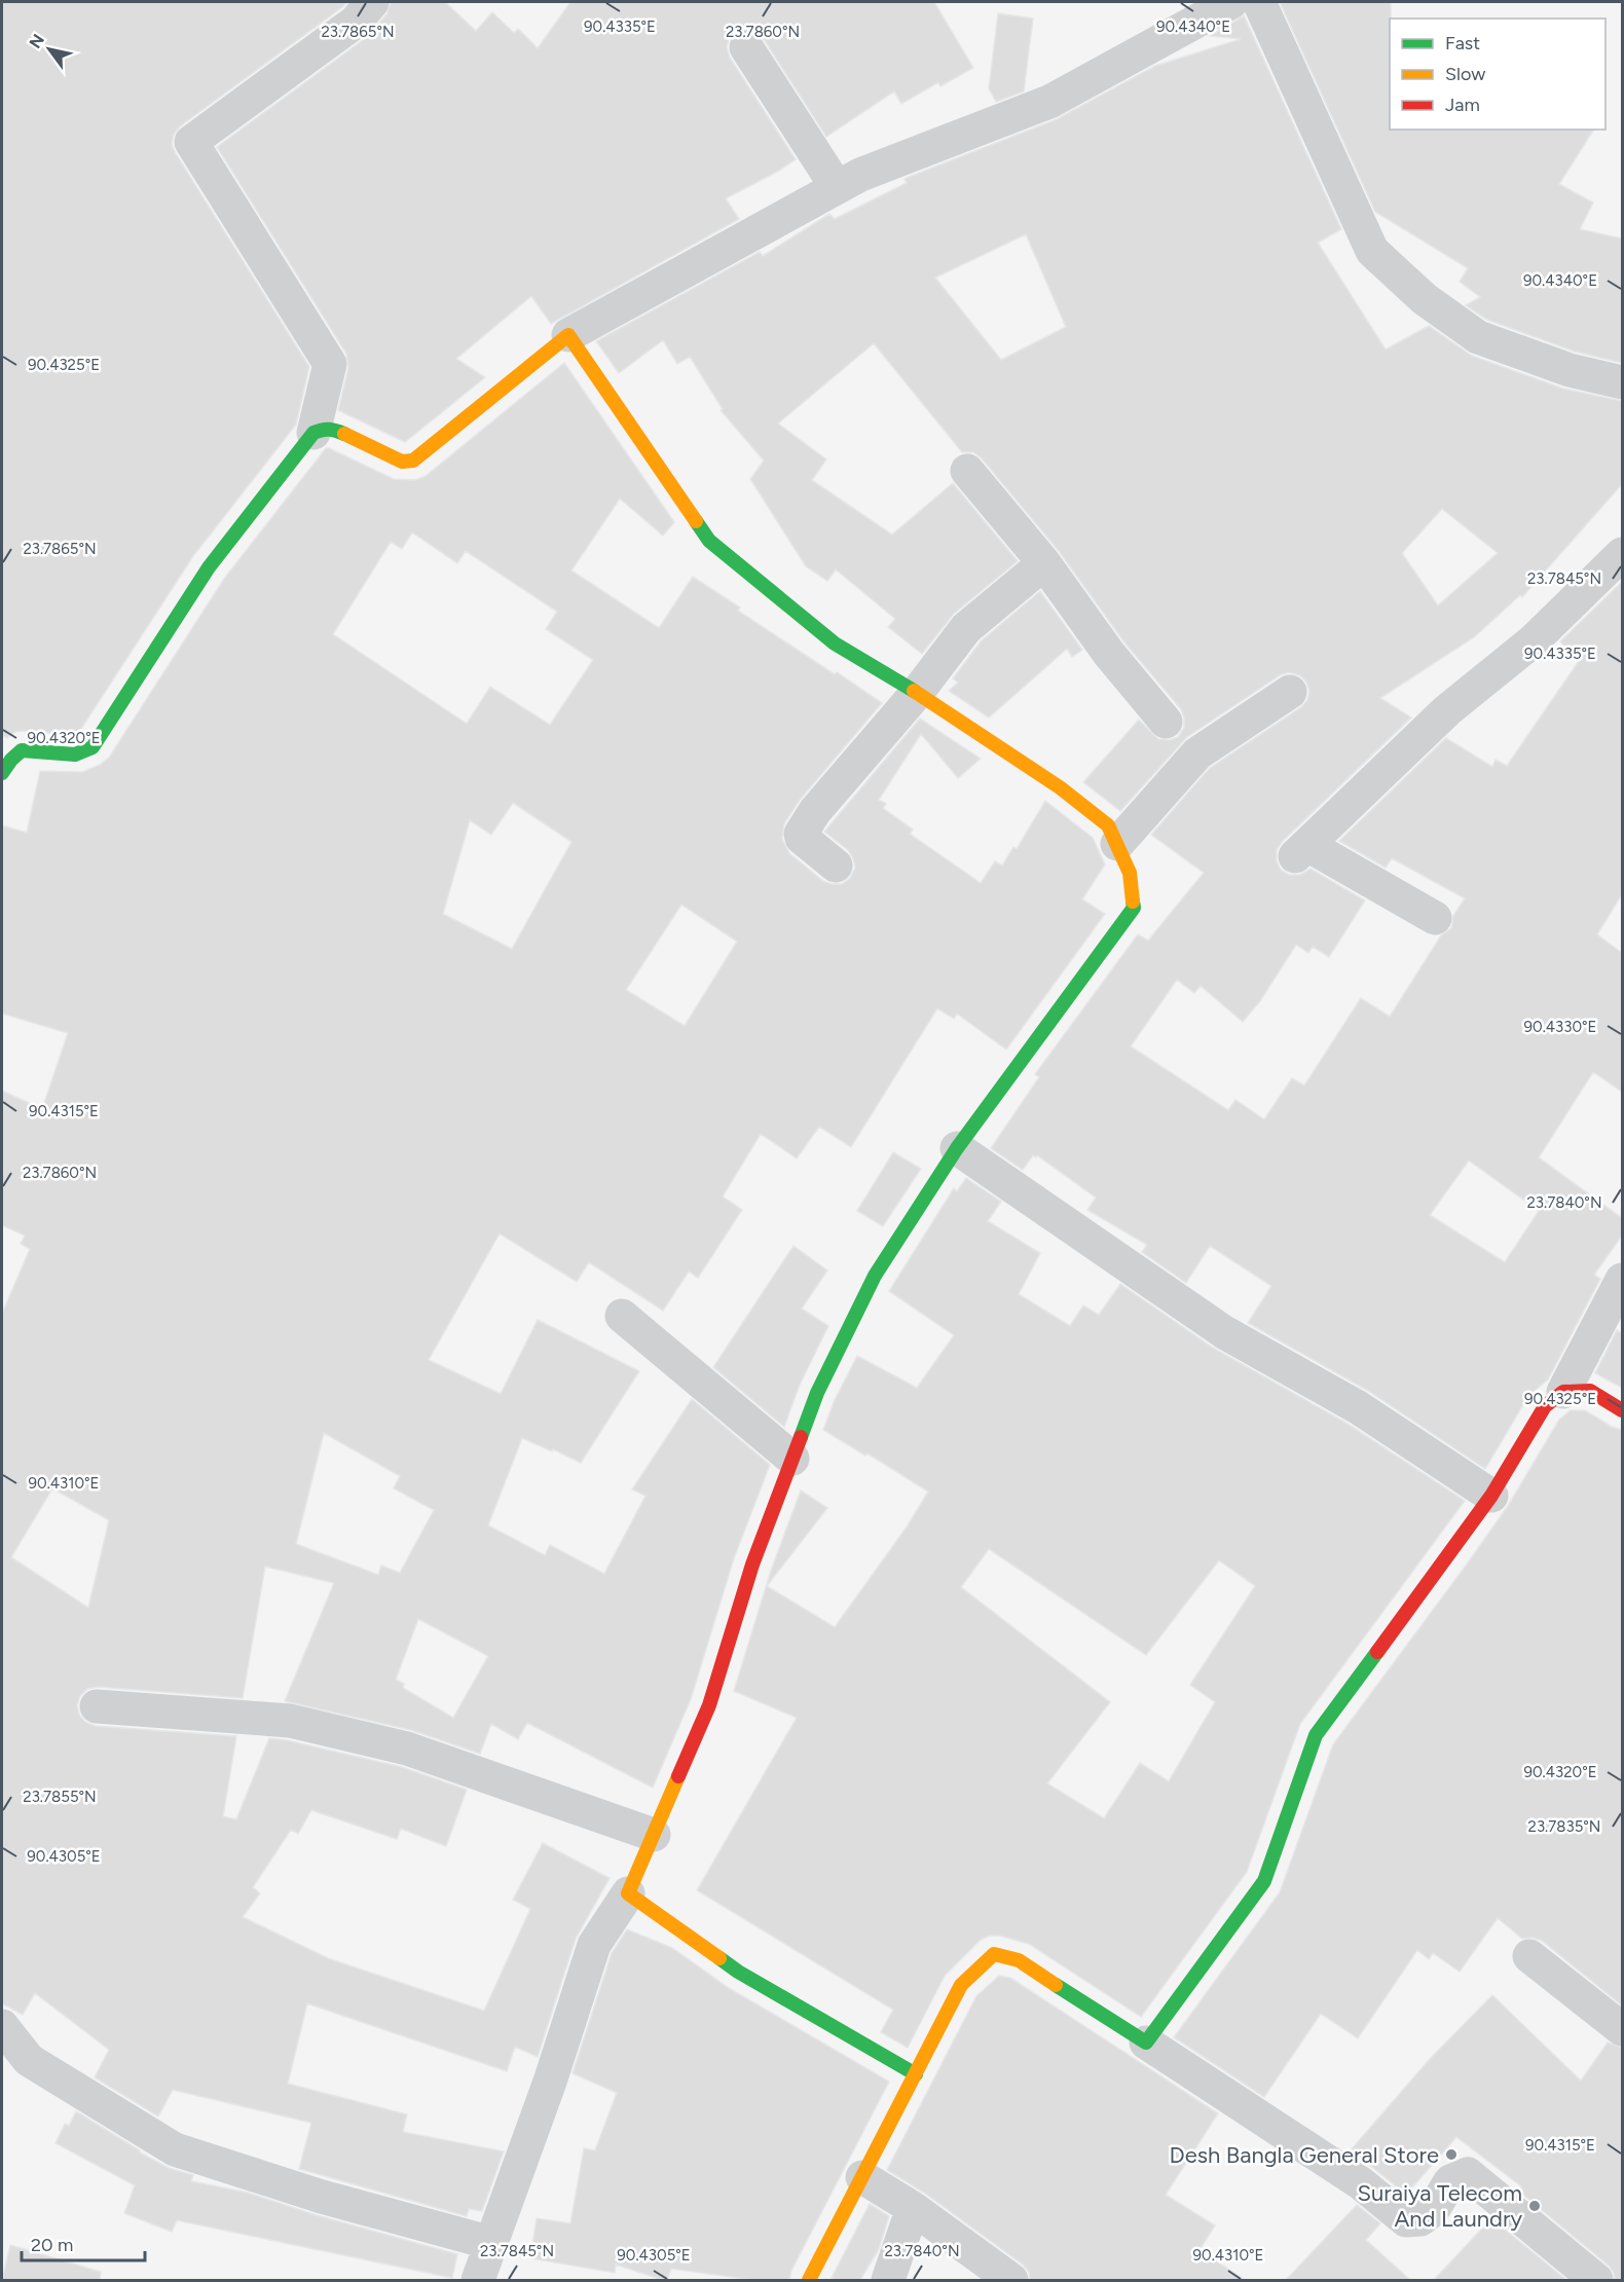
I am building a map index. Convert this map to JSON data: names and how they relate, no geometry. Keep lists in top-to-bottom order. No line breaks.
{"places":["Desh Bangla General Store","Suraiya Telecom And Laundry"],"legend":["Fast","Slow","Jam"],"scale_bar":"20 m","north":"top left","coordinates":["90.4335°E","90.4340°E","23.7865°N","23.7860°N","90.4325°E","23.7845°N","90.4320°E","90.4330°E","90.4315°E","23.7840°N","90.4310°E","23.7855°N","23.7835°N","90.4305°E"]}
